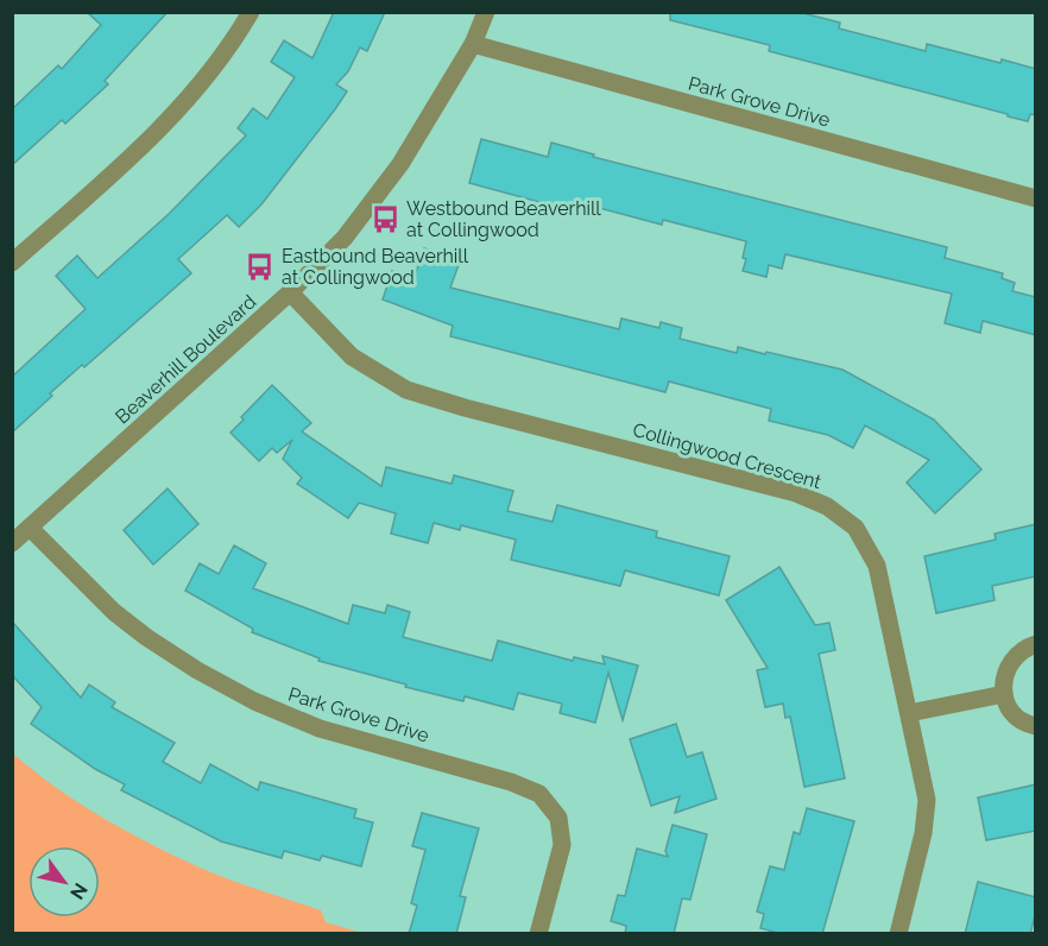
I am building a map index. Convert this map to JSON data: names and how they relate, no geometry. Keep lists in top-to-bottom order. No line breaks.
{"streets":{"street":["Park Grove Drive","Beaverhill Boulevard","Collingwood Crescent"]},"crossings":[["Park Grove Drive","Beaverhill Boulevard"],["Beaverhill Boulevard","Collingwood Crescent"]],"places":{"bus stop":["Westbound Beaverhill at Collingwood","Eastbound Beaverhill at Collingwood"]},"north":"bottom right"}
